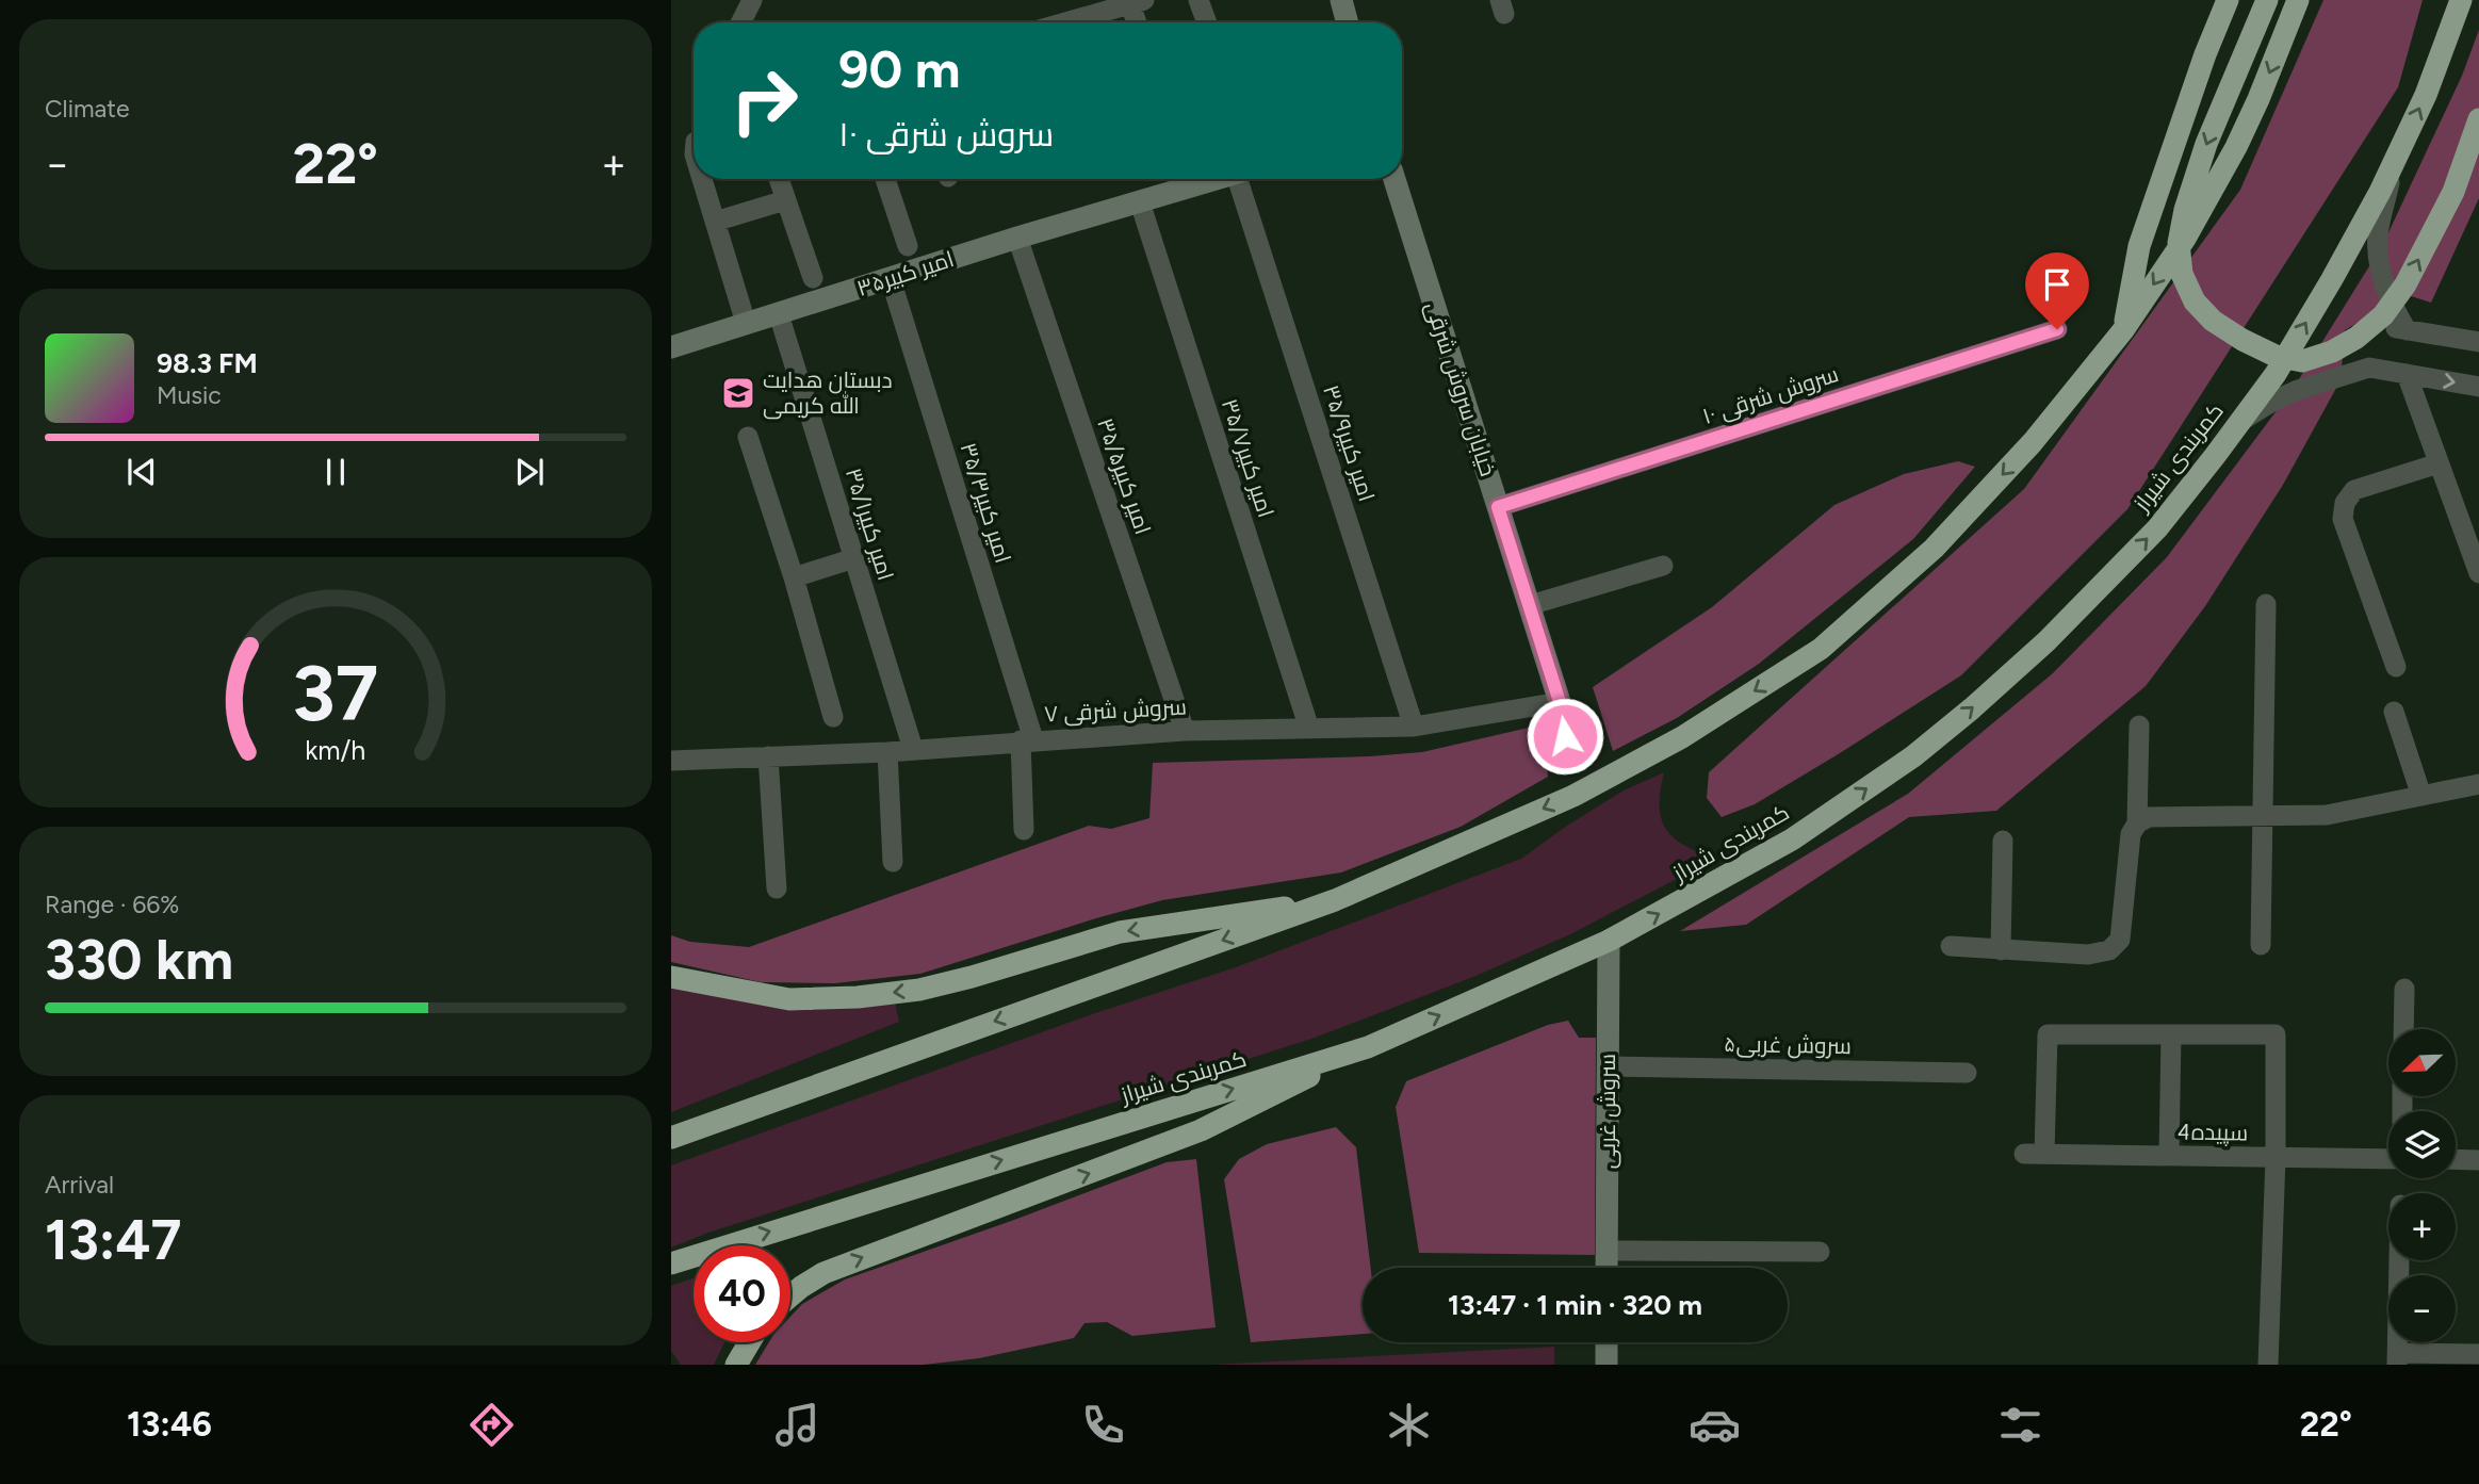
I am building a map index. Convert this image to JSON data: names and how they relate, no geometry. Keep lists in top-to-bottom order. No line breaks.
{"streets":{"highway":["کمربندی شیراز"],"street":["امیر کبیر۳۵","خیابان سروش شرقی","سروش شرقی ۱۰","امیر کبیر۳۵/۹","امیر کبیر۳۵/۷","امیر کبیر۳۵/۵","امیر کبیر۳۵/۳","امیر کبیر۳۵/۱","سروش شرقی ۷","سروش غربی۵","سروش غربی","4سپیده"]},"crossings":[["امیر کبیر۳۵","امیر کبیر۳۵/۷"],["امیر کبیر۳۵","امیر کبیر۳۵/۵"],["امیر کبیر۳۵","امیر کبیر۳۵/۳"],["امیر کبیر۳۵","امیر کبیر۳۵/۱"],["خیابان سروش شرقی","سروش شرقی ۱۰"],["خیابان سروش شرقی","سروش شرقی ۷"],["امیر کبیر۳۵/۹","سروش شرقی ۷"],["کمربندی شیراز","سروش غربی"],["امیر کبیر۳۵/۷","سروش شرقی ۷"],["امیر کبیر۳۵/۵","سروش شرقی ۷"],["امیر کبیر۳۵/۳","سروش شرقی ۷"],["امیر کبیر۳۵/۱","سروش شرقی ۷"],["سروش غربی۵","سروش غربی"]],"places":{"school or university":["دبستان هدایت الله کریمی"]},"north":"bottom left","page":{"tile":["Climate",["Range · 66%","330 km"],["Arrival","13:47"]],"turn":["90 m","سروش شرقی ۱۰"],"heat":["−","22°","+"],"song":["98.3 FM","Music"],"map_buttons":["+","−"],"limit":"40","trip":"13:47 · 1 min · 320 m","tabs":["13:46","22°"],"gauge":["37","km/h"]}}
